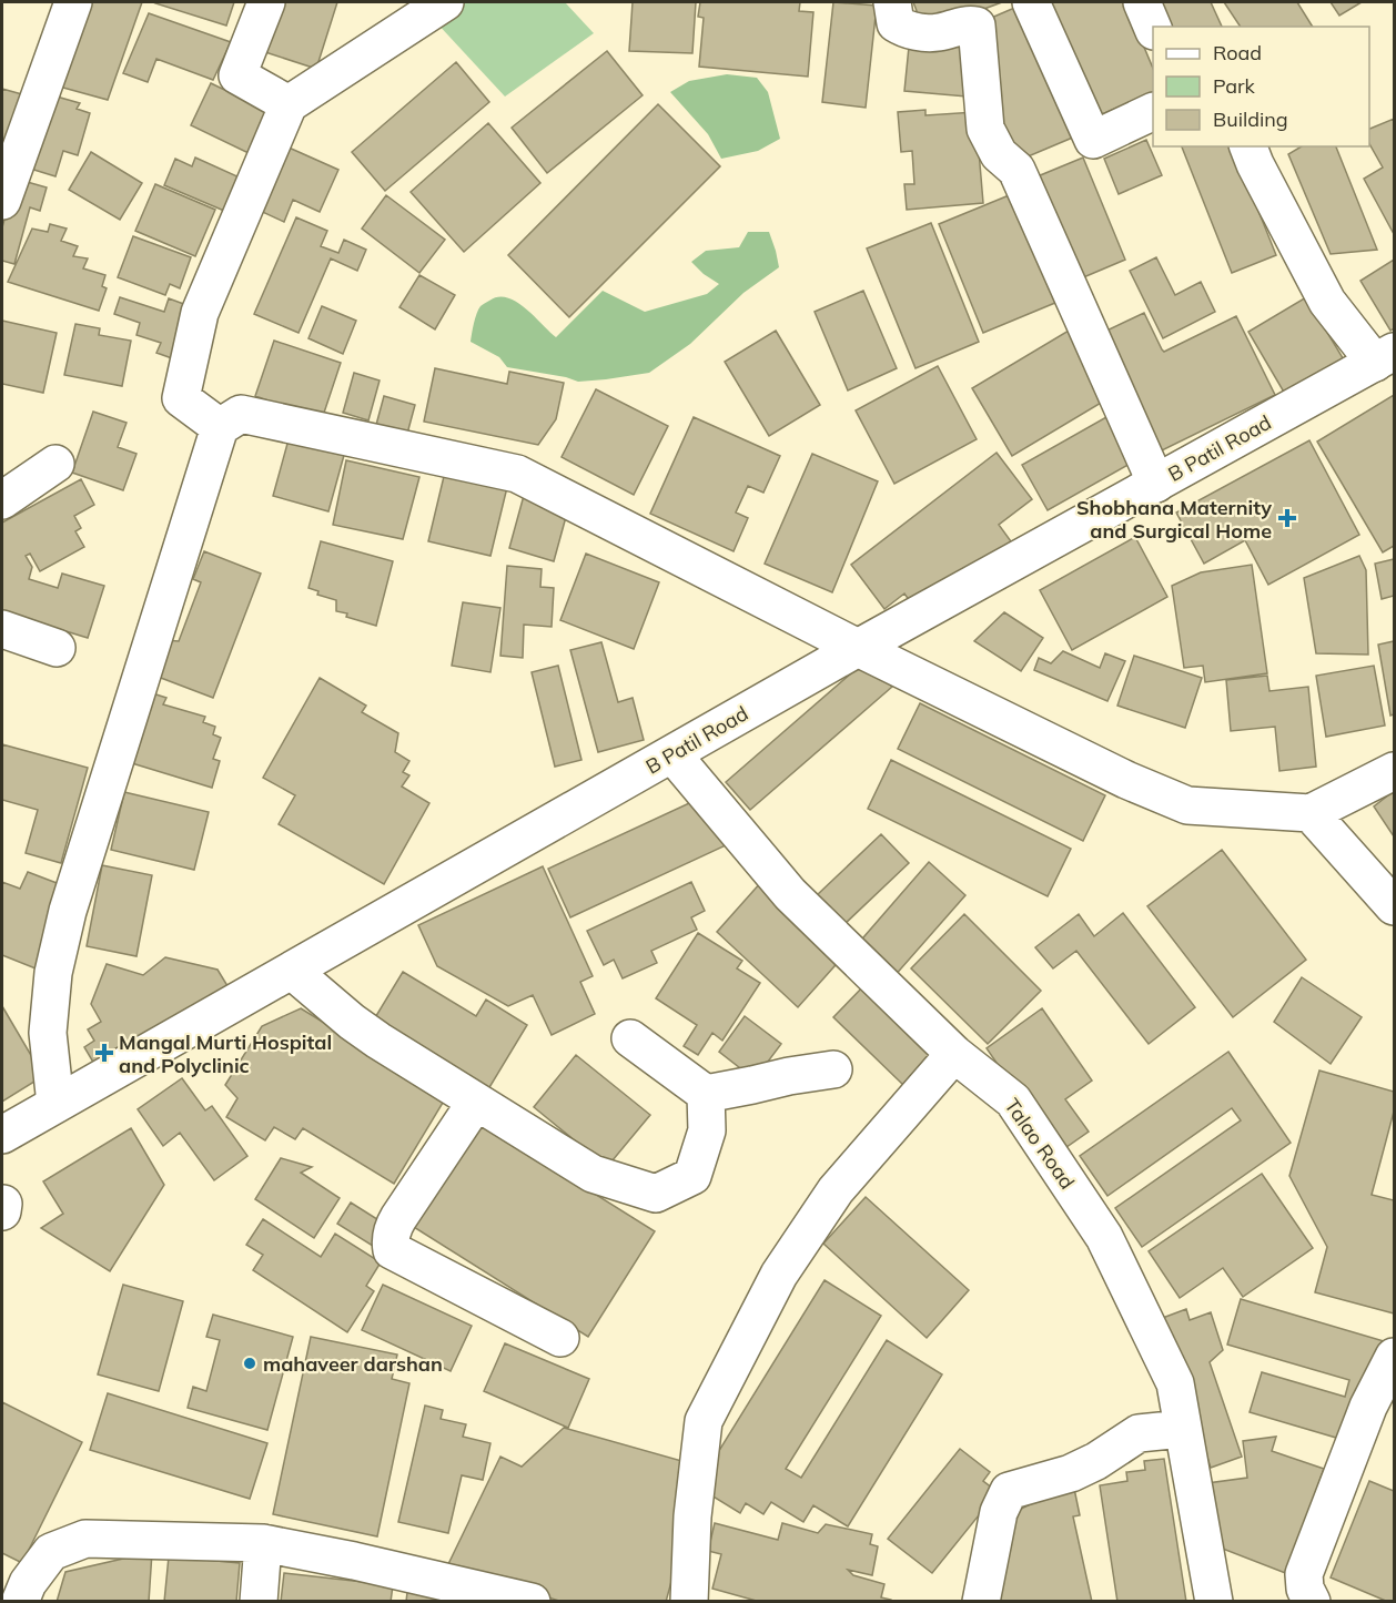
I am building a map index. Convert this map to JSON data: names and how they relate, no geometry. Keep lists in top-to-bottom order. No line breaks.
{"streets":{"street":["B Patil Road","Talao Road"]},"crossings":[["B Patil Road","Talao Road"]],"places":{"health":["Shobhana Maternity and Surgical Home","Mangal Murti Hospital and Polyclinic"],"other":["mahaveer darshan"]},"legend":["Road","Park","Building"]}
